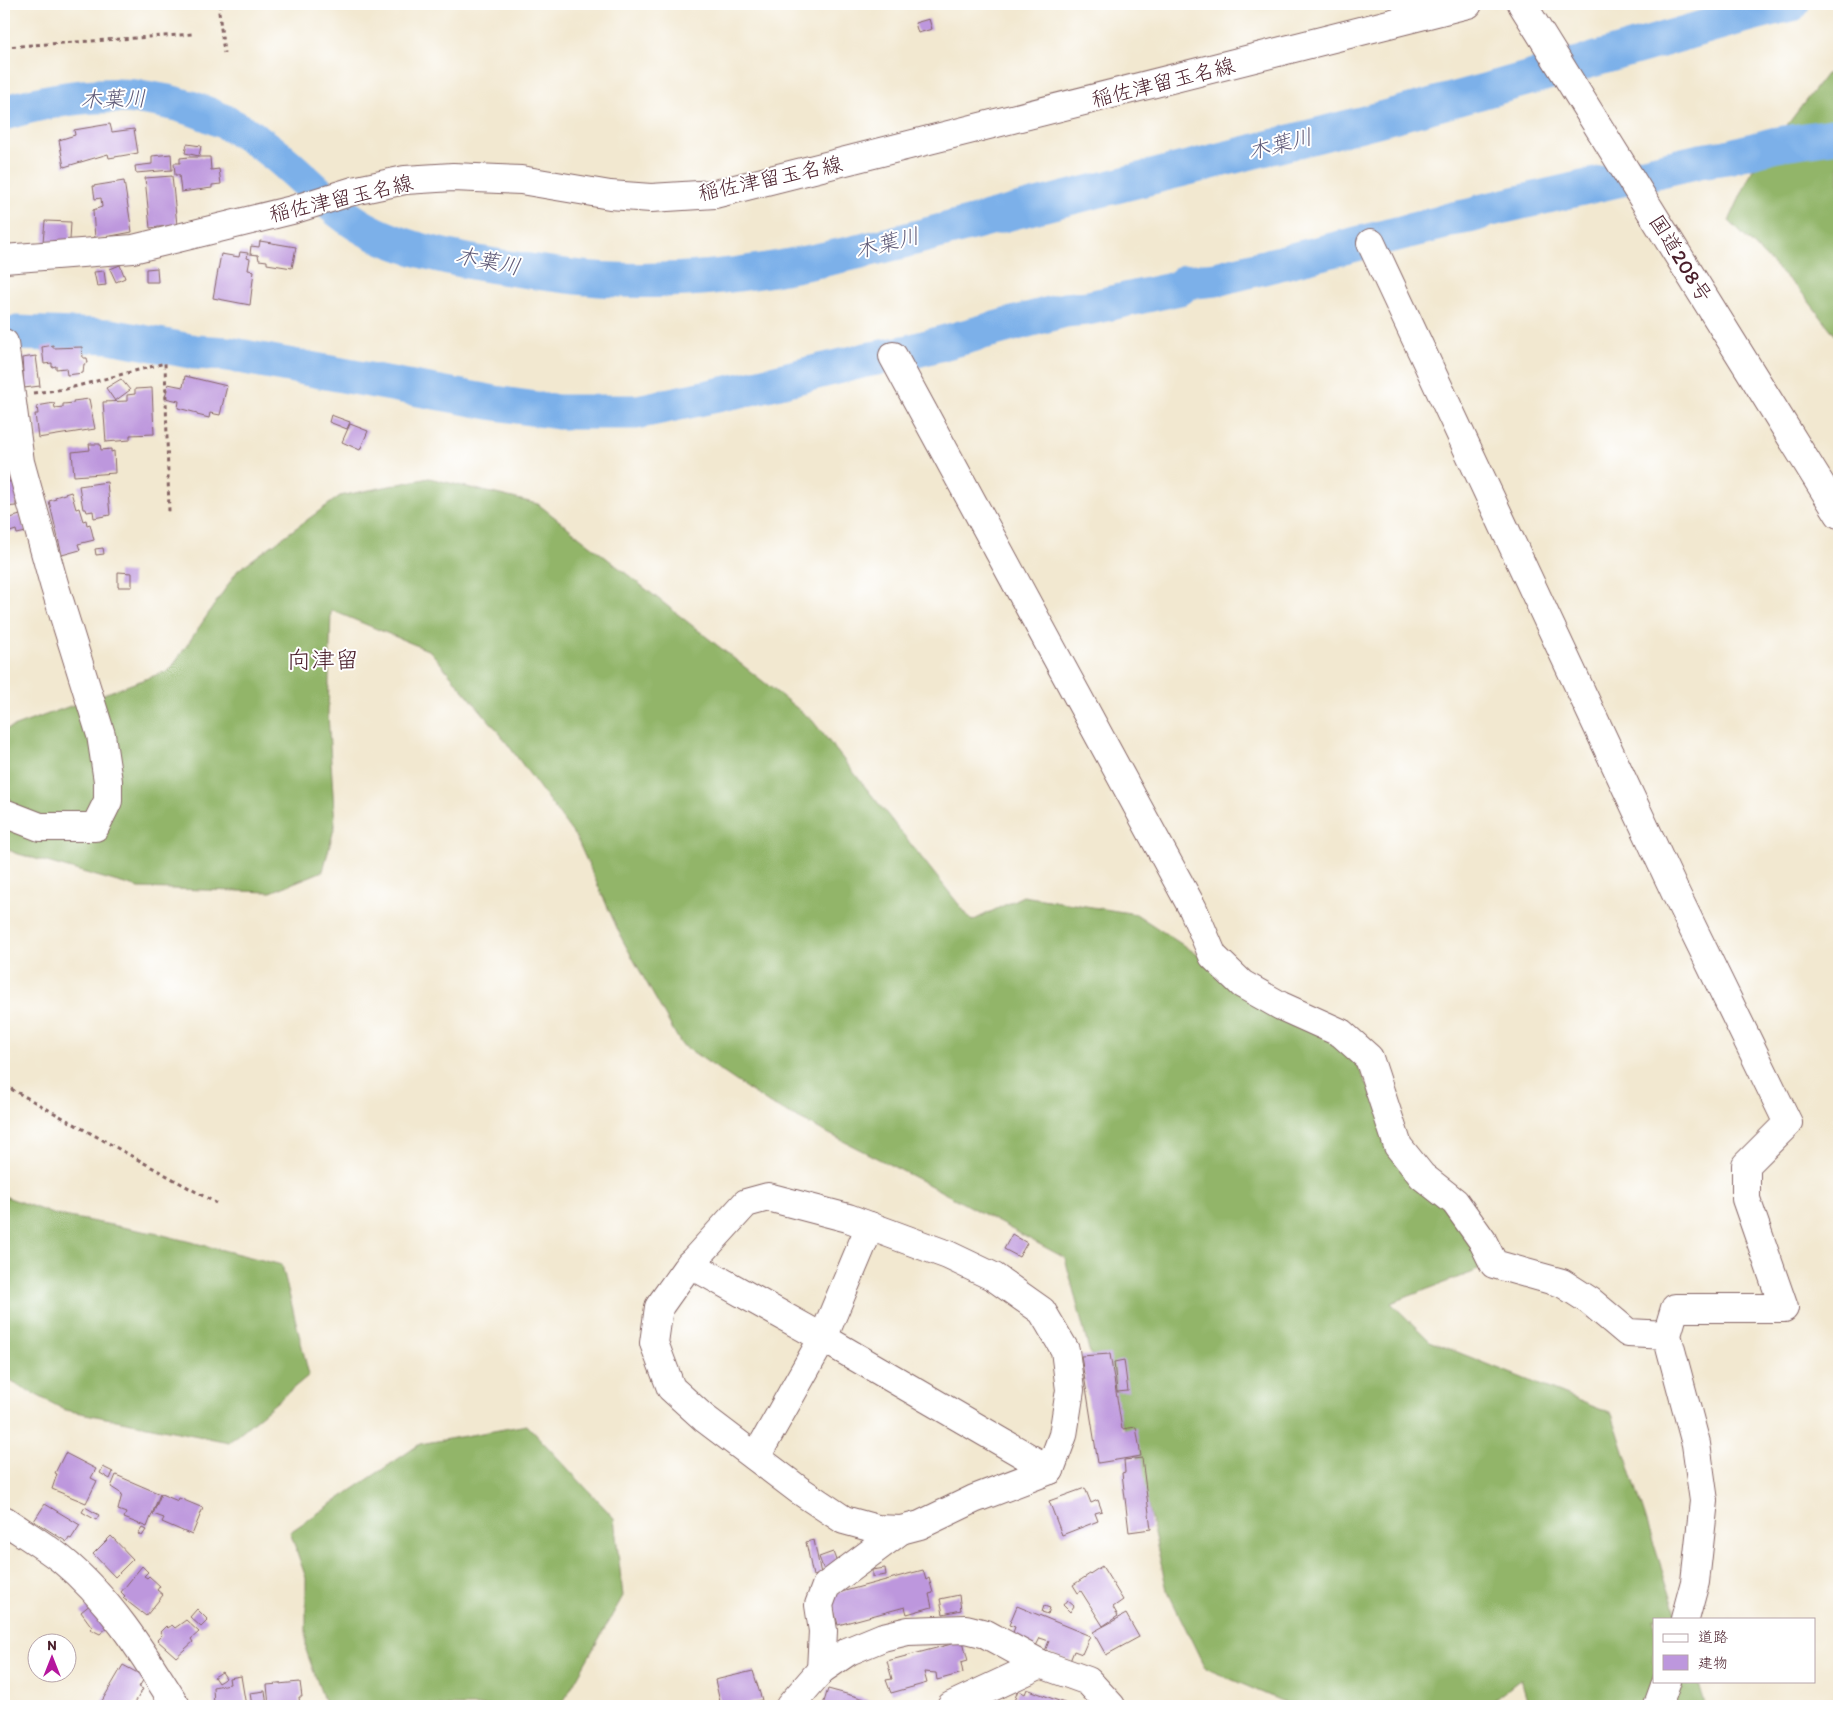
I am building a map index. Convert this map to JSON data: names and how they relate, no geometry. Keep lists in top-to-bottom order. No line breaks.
{"streets":{"main road":["稲佐津留玉名線","国道208号"]},"districts":["向津留"],"water":["木葉川"],"legend":["道路","建物"],"north":"top"}
